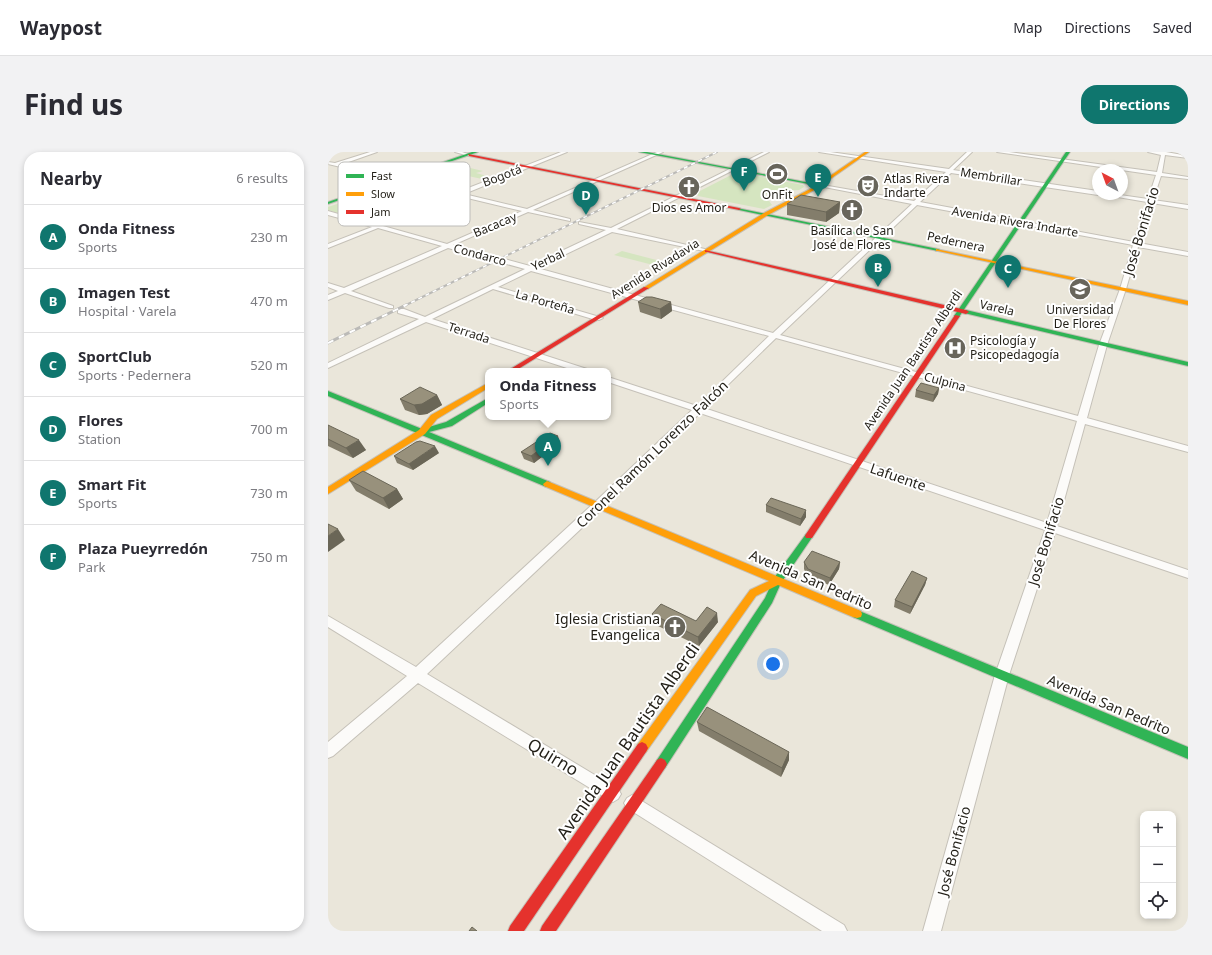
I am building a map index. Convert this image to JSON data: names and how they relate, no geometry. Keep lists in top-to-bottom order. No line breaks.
{"streets":{"main road":["Pedernera","Avenida Rivadavia","Varela","Avenida Juan Bautista Alberdi","Avenida San Pedrito"],"street":["Bogotá","Membrillar","Avenida Rivera Indarte","Bacacay","José Bonifacio","Condarco","Yerbal","La Porteña","Terrada","Culpina","Coronel Ramón Lorenzo Falcón","Lafuente","Quirno"]},"crossings":[["Bogotá","Pedernera"],["Bogotá","Condarco"],["Membrillar","Avenida Rivadavia"],["Membrillar","Avenida Juan Bautista Alberdi"],["Membrillar","Coronel Ramón Lorenzo Falcón"],["Avenida Rivera Indarte","José Bonifacio"],["Avenida Rivera Indarte","Avenida Rivadavia"],["Avenida Rivera Indarte","Avenida Juan Bautista Alberdi"],["Avenida Rivera Indarte","Coronel Ramón Lorenzo Falcón"],["Bacacay","Pedernera"],["Bacacay","Condarco"],["José Bonifacio","Pedernera"],["José Bonifacio","Varela"],["José Bonifacio","Culpina"],["José Bonifacio","Lafuente"],["José Bonifacio","Avenida San Pedrito"],["Pedernera","Yerbal"],["Pedernera","Avenida Rivadavia"],["Pedernera","Avenida Juan Bautista Alberdi"],["Pedernera","Coronel Ramón Lorenzo Falcón"],["Condarco","Yerbal"],["Condarco","Avenida Rivadavia"],["Condarco","Culpina"],["Yerbal","La Porteña"],["Yerbal","Terrada"],["Avenida Rivadavia","La Porteña"],["Avenida Rivadavia","Varela"],["Avenida Rivadavia","Terrada"],["Avenida Rivadavia","Culpina"],["Varela","Avenida Juan Bautista Alberdi"],["Varela","Coronel Ramón Lorenzo Falcón"],["Avenida Juan Bautista Alberdi","Culpina"],["Avenida Juan Bautista Alberdi","Lafuente"],["Avenida Juan Bautista Alberdi","Avenida San Pedrito"],["Avenida Juan Bautista Alberdi","Quirno"],["Culpina","Coronel Ramón Lorenzo Falcón"],["Coronel Ramón Lorenzo Falcón","Lafuente"],["Coronel Ramón Lorenzo Falcón","Avenida San Pedrito"],["Coronel Ramón Lorenzo Falcón","Quirno"]],"places":{"sports":["OnFit"],"theatre":["Atlas Rivera Indarte"],"church":["Dios es Amor","Basílica de San José de Flores","Iglesia Cristiana Evangelica"],"school or university":["Universidad De Flores"],"hospital":["Psicología y Psicopedagogía"]},"legend":["Fast","Slow","Jam"],"north":"top left","page":{"header":"Waypost","nav":["Map","Directions","Saved"],"title":"Find us","buttons":"Directions","heading":["Nearby","6 results"],"pins":["F","E","D","B","C","A"],"list":[{"mark":"A","name":"Onda Fitness","note":"Sports","value":"230 m"},{"mark":"B","name":"Imagen Test","note":"Hospital · Varela","value":"470 m"},{"mark":"C","name":"SportClub","note":"Sports · Pedernera","value":"520 m"},{"mark":"D","name":"Flores","note":"Station","value":"700 m"},{"mark":"E","name":"Smart Fit","note":"Sports","value":"730 m"},{"mark":"F","name":"Plaza Pueyrredón","note":"Park","value":"750 m"}],"popup":["Onda Fitness","Sports"],"map_buttons":["+","−"]}}
